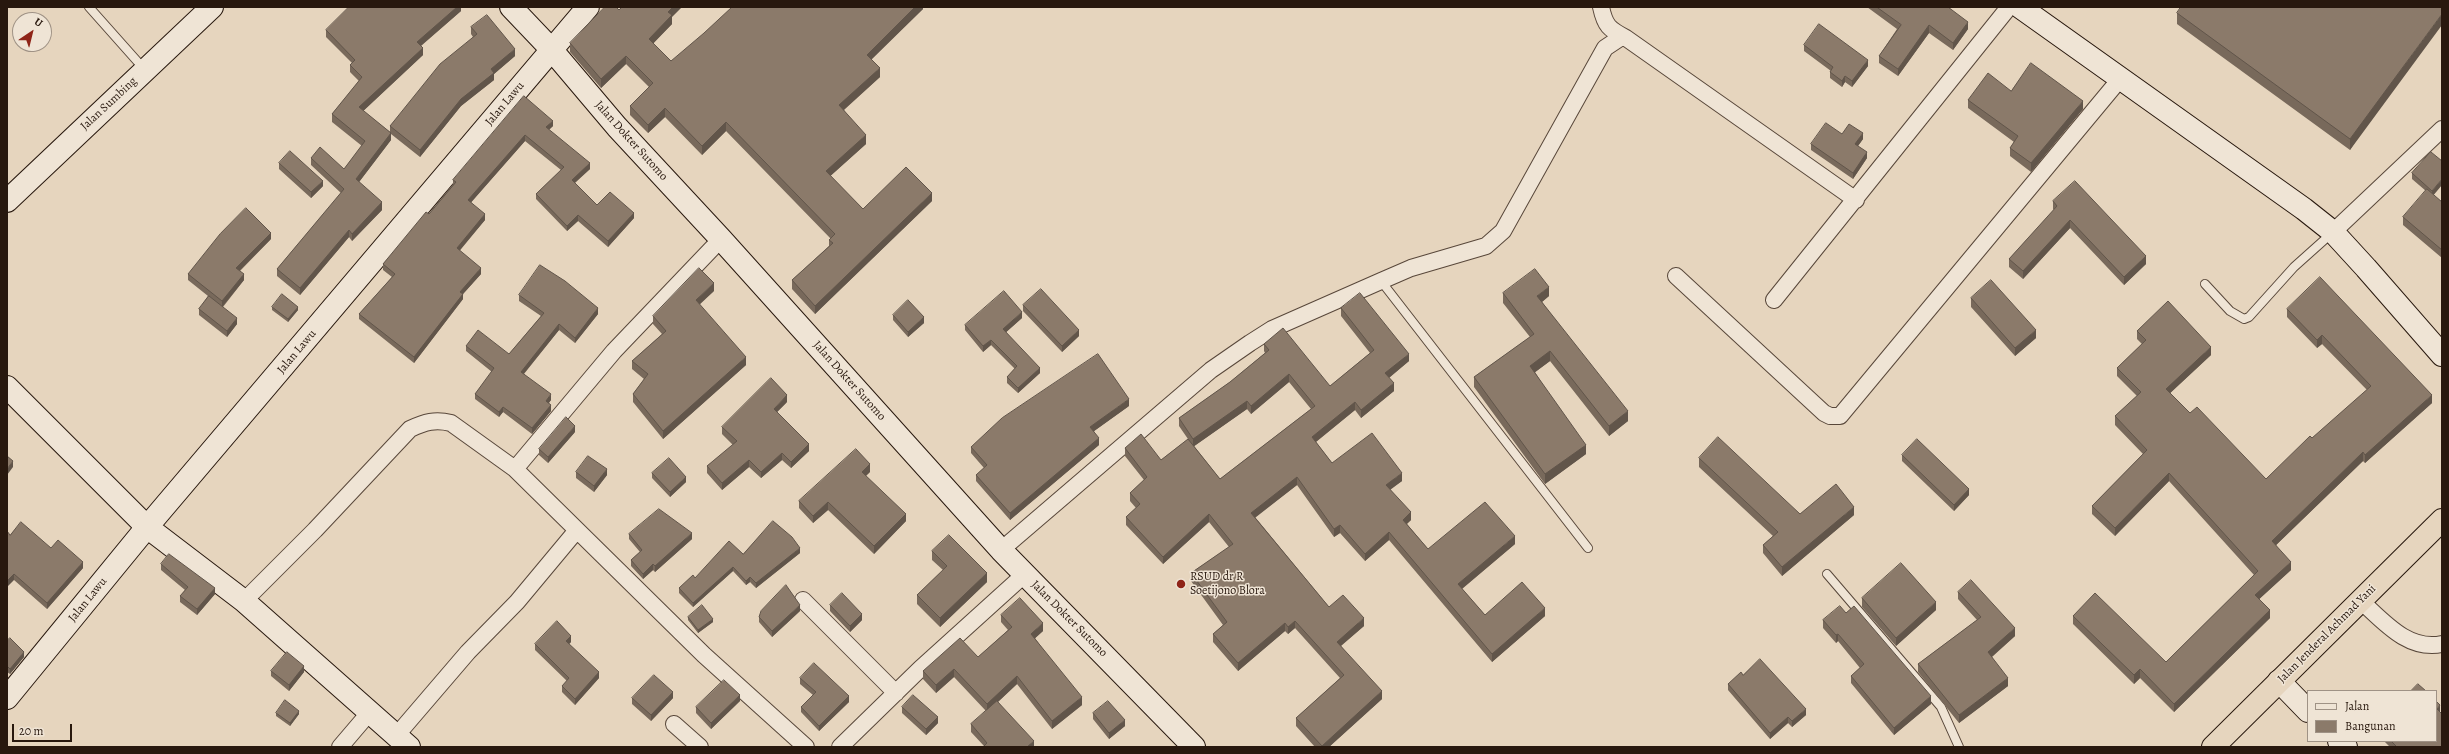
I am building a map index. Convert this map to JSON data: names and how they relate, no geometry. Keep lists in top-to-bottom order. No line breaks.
{"streets":{"highway":["Jalan Jenderal Achmad Yani"],"main road":["Jalan Sumbing","Jalan Lawu","Jalan Dokter Sutomo"]},"crossings":[["Jalan Lawu","Jalan Dokter Sutomo"]],"places":["RSUD dr R Soetijono Blora"],"legend":["Jalan","Bangunan"],"scale_bar":"20 m","north":"top right"}
